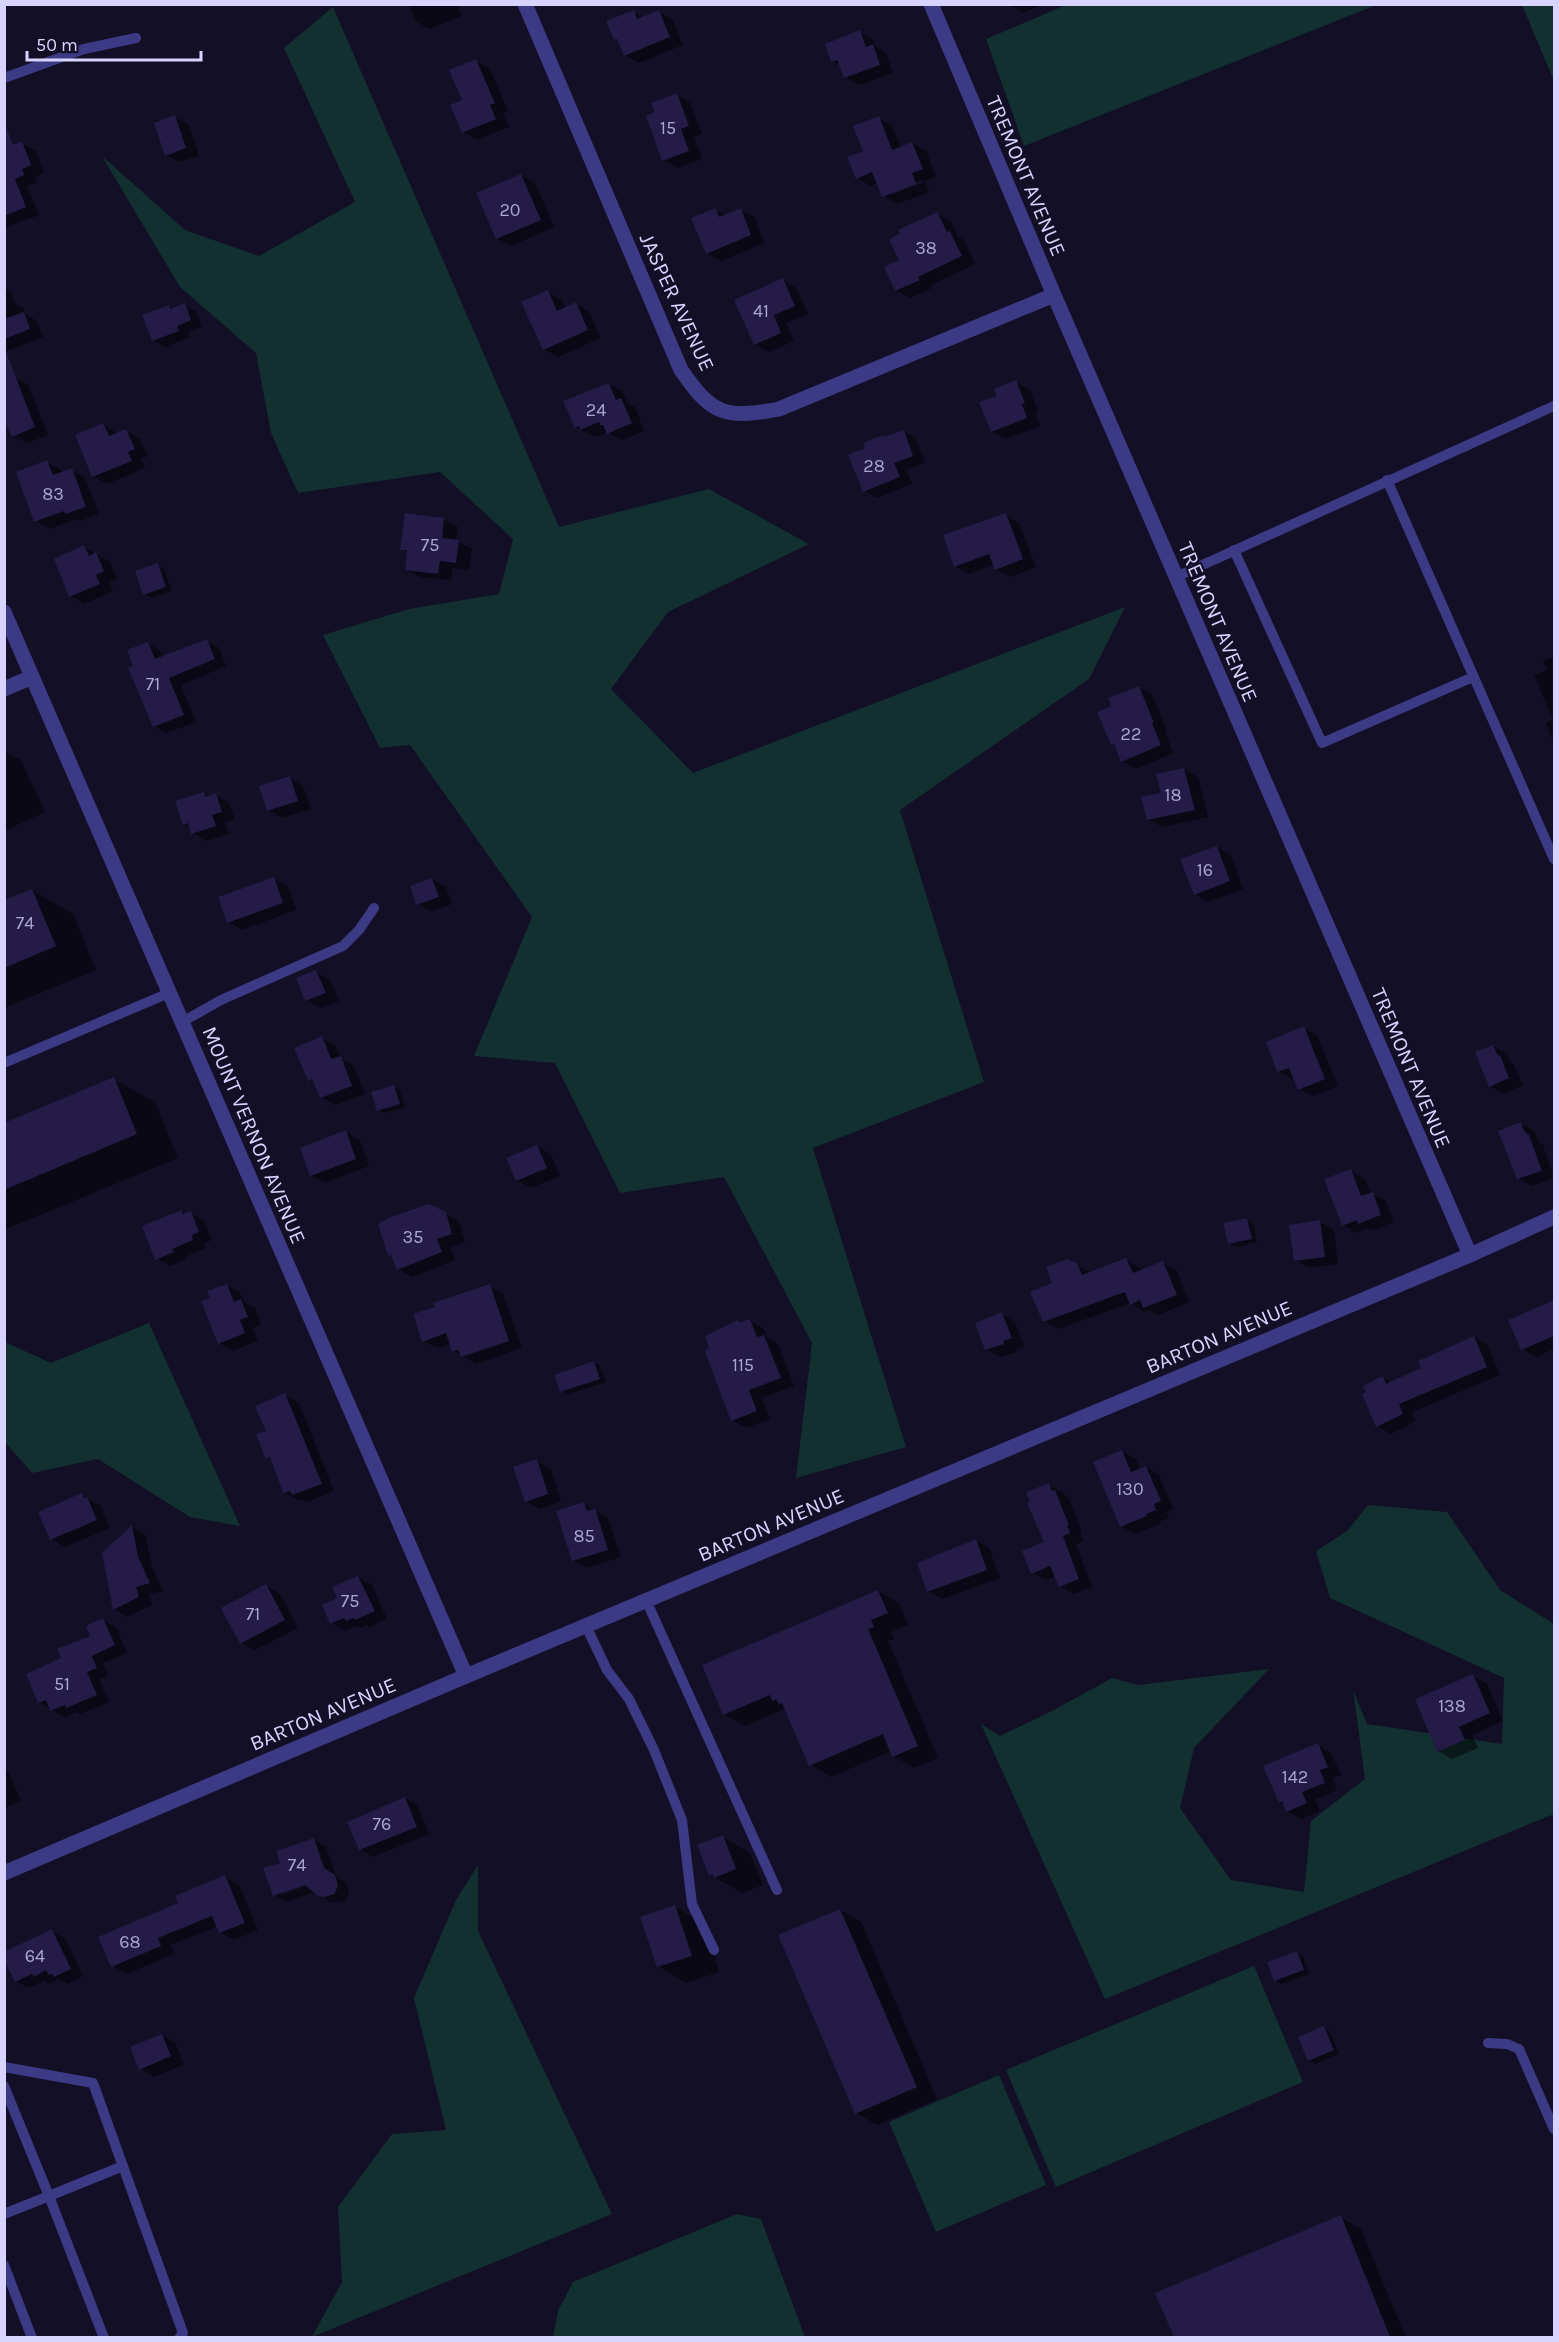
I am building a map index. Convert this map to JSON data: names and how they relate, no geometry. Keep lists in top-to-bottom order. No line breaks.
{"streets":{"street":["TREMONT AVENUE","JASPER AVENUE","MOUNT VERNON AVENUE","BARTON AVENUE"]},"crossings":[["TREMONT AVENUE","JASPER AVENUE"],["TREMONT AVENUE","BARTON AVENUE"],["MOUNT VERNON AVENUE","BARTON AVENUE"]],"house_numbers":["15","20","38","41","24","28","83","75","71","22","18","16","74","35","115","130","85","75","71","51","138","142","76","74","68","64"],"scale_bar":"50 m"}
